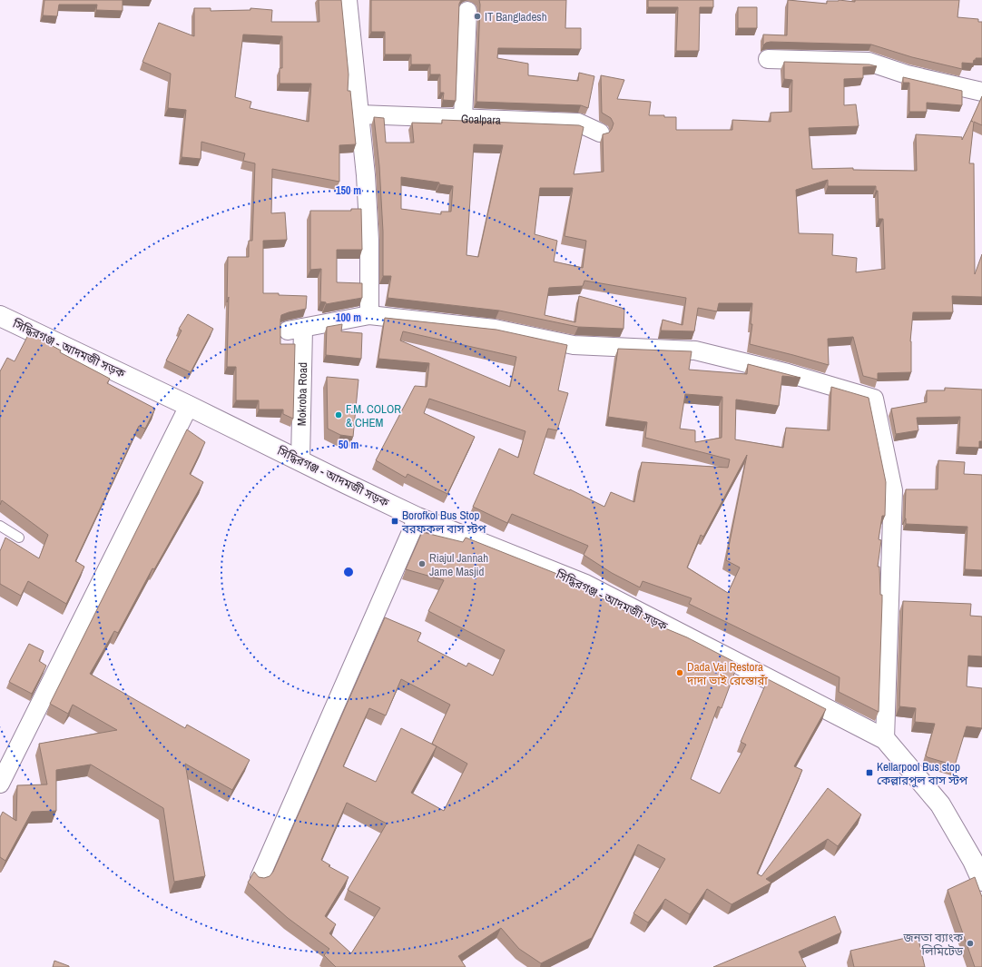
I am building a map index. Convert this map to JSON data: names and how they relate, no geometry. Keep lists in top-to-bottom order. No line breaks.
{"streets":{"main road":["সিদ্ধিরগঞ্জ - আদমজী সড়ক"],"street":["Goalpara","Mokroba Road"]},"crossings":[["সিদ্ধিরগঞ্জ - আদমজী সড়ক","Mokroba Road"]],"places":{"other":["IT Bangladesh","F.M. COLOR & CHEM","Riajul Jannah Jame Masjid","Dada Vai Restora দাদা ভাই রেস্তোরাঁ","জনতা ব্যাংক লিমিটেড"],"transit":["Borofkol Bus Stop বরফকল বাস স্টপ","Kellarpool Bus stop কেল্লারপুল বাস স্টপ"]},"rings":["150 m","100 m","50 m"]}
